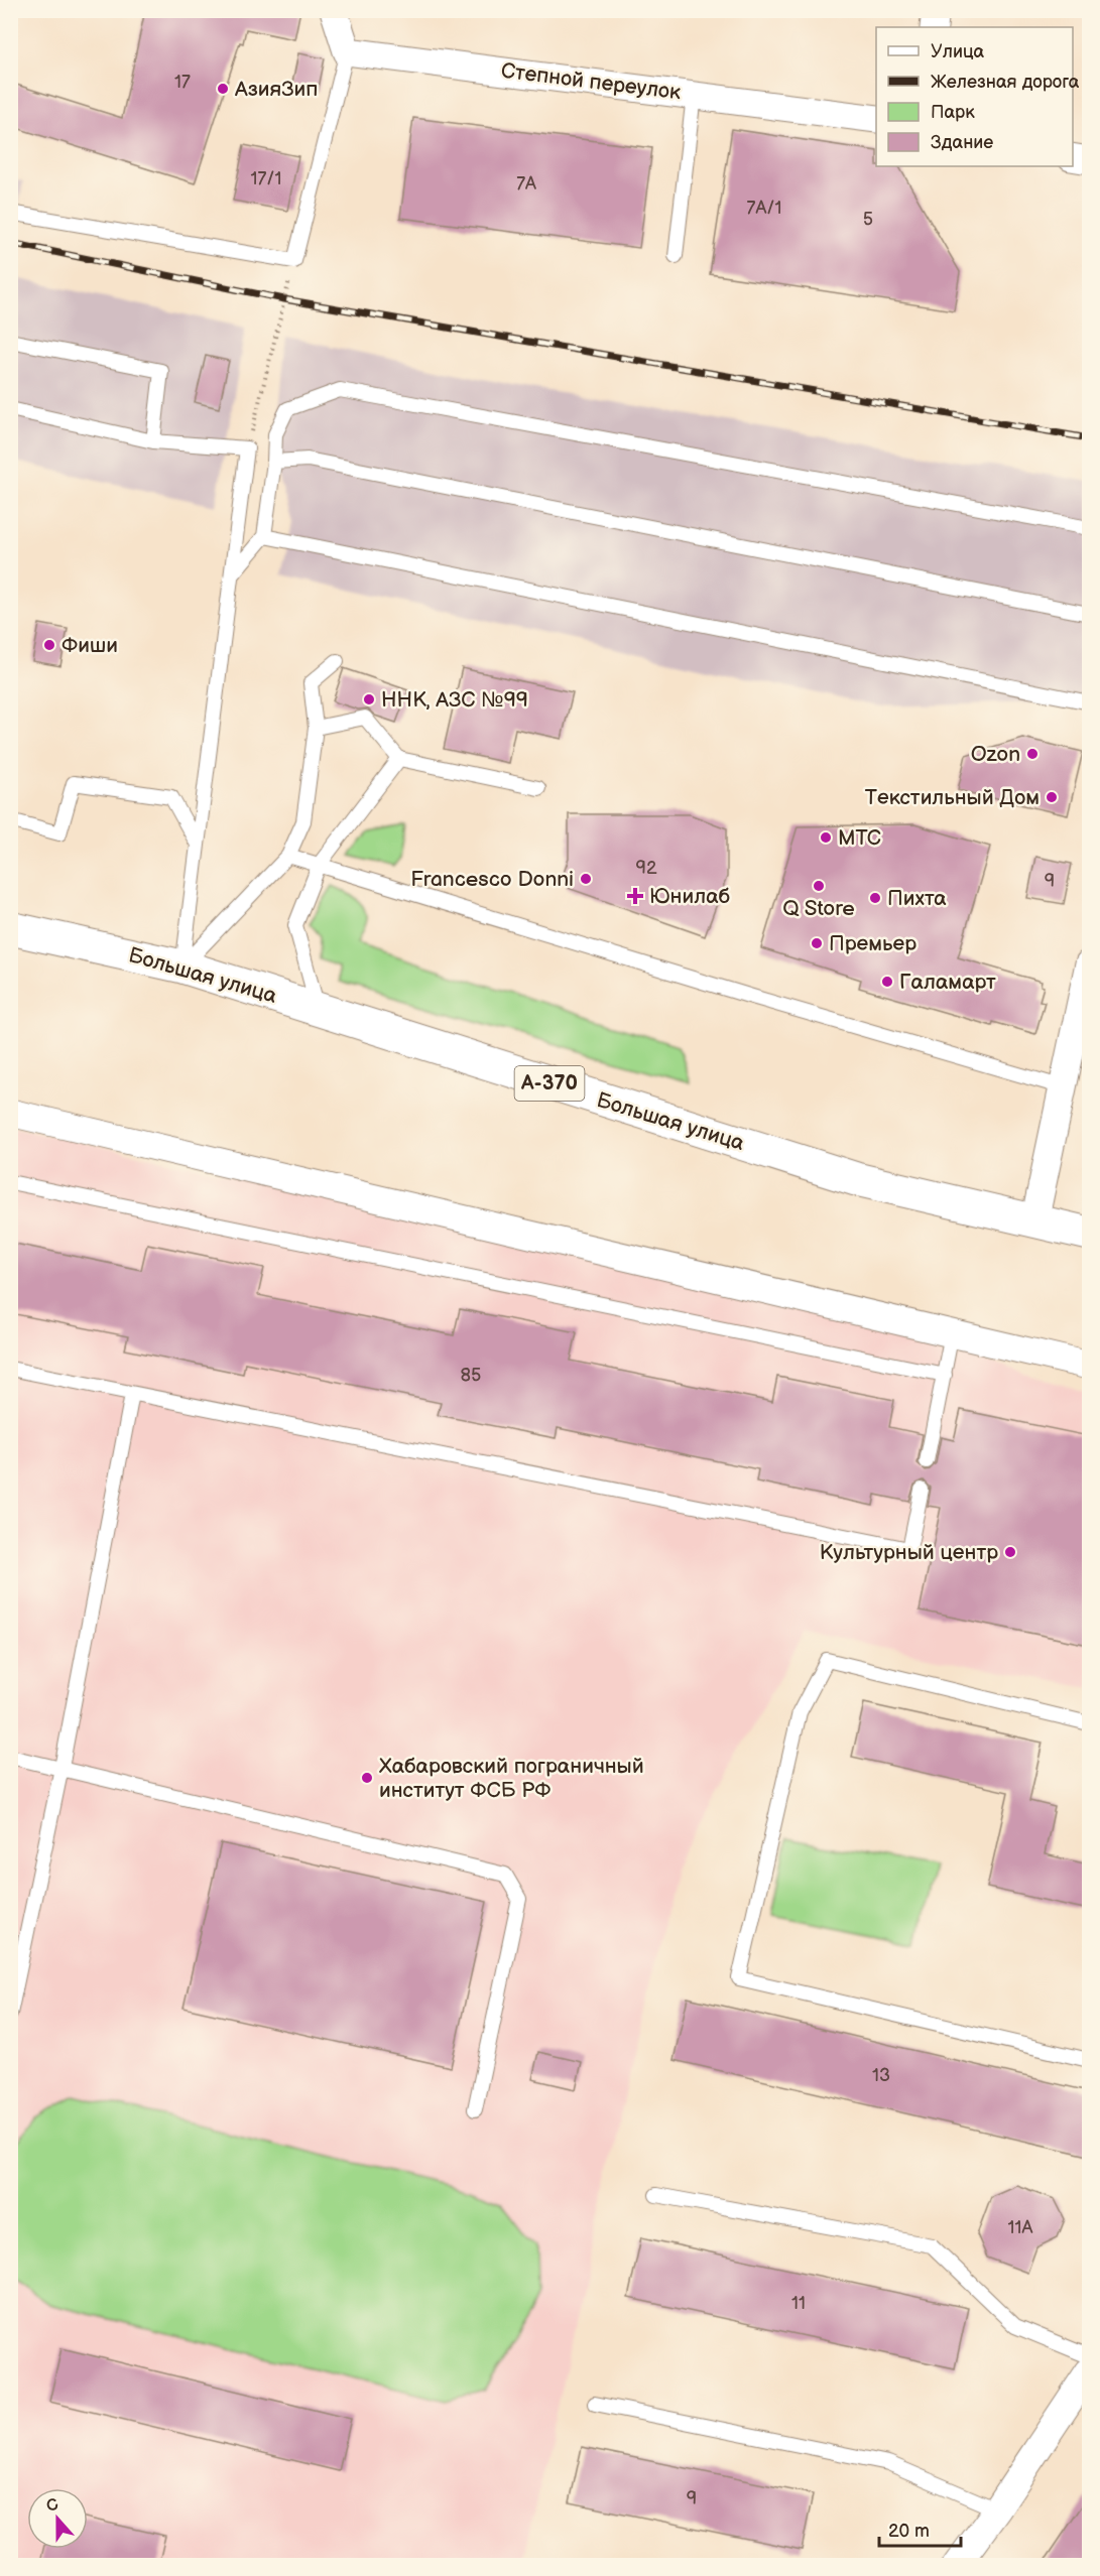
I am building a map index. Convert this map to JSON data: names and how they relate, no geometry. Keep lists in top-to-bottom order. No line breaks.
{"streets":{"highway":["Большая улица","А-370"],"street":["Степной переулок"]},"places":{"other":["АзияЗип","Фиши","ННК, АЗС №99","Ozon","Текстильный Дом","МТС","Francesco Donni","Q Store","Пихта","Премьер","Галамарт","Культурный центр","Хабаровский пограничный институт ФСБ РФ"],"health":["Юнилаб"]},"house_numbers":["17","17/1","7А","7А/1","5","92","9","85","13","11А","11","9"],"legend":["Улица","Железная дорога","Парк","Здание"],"scale_bar":"20 m","north":"top"}
